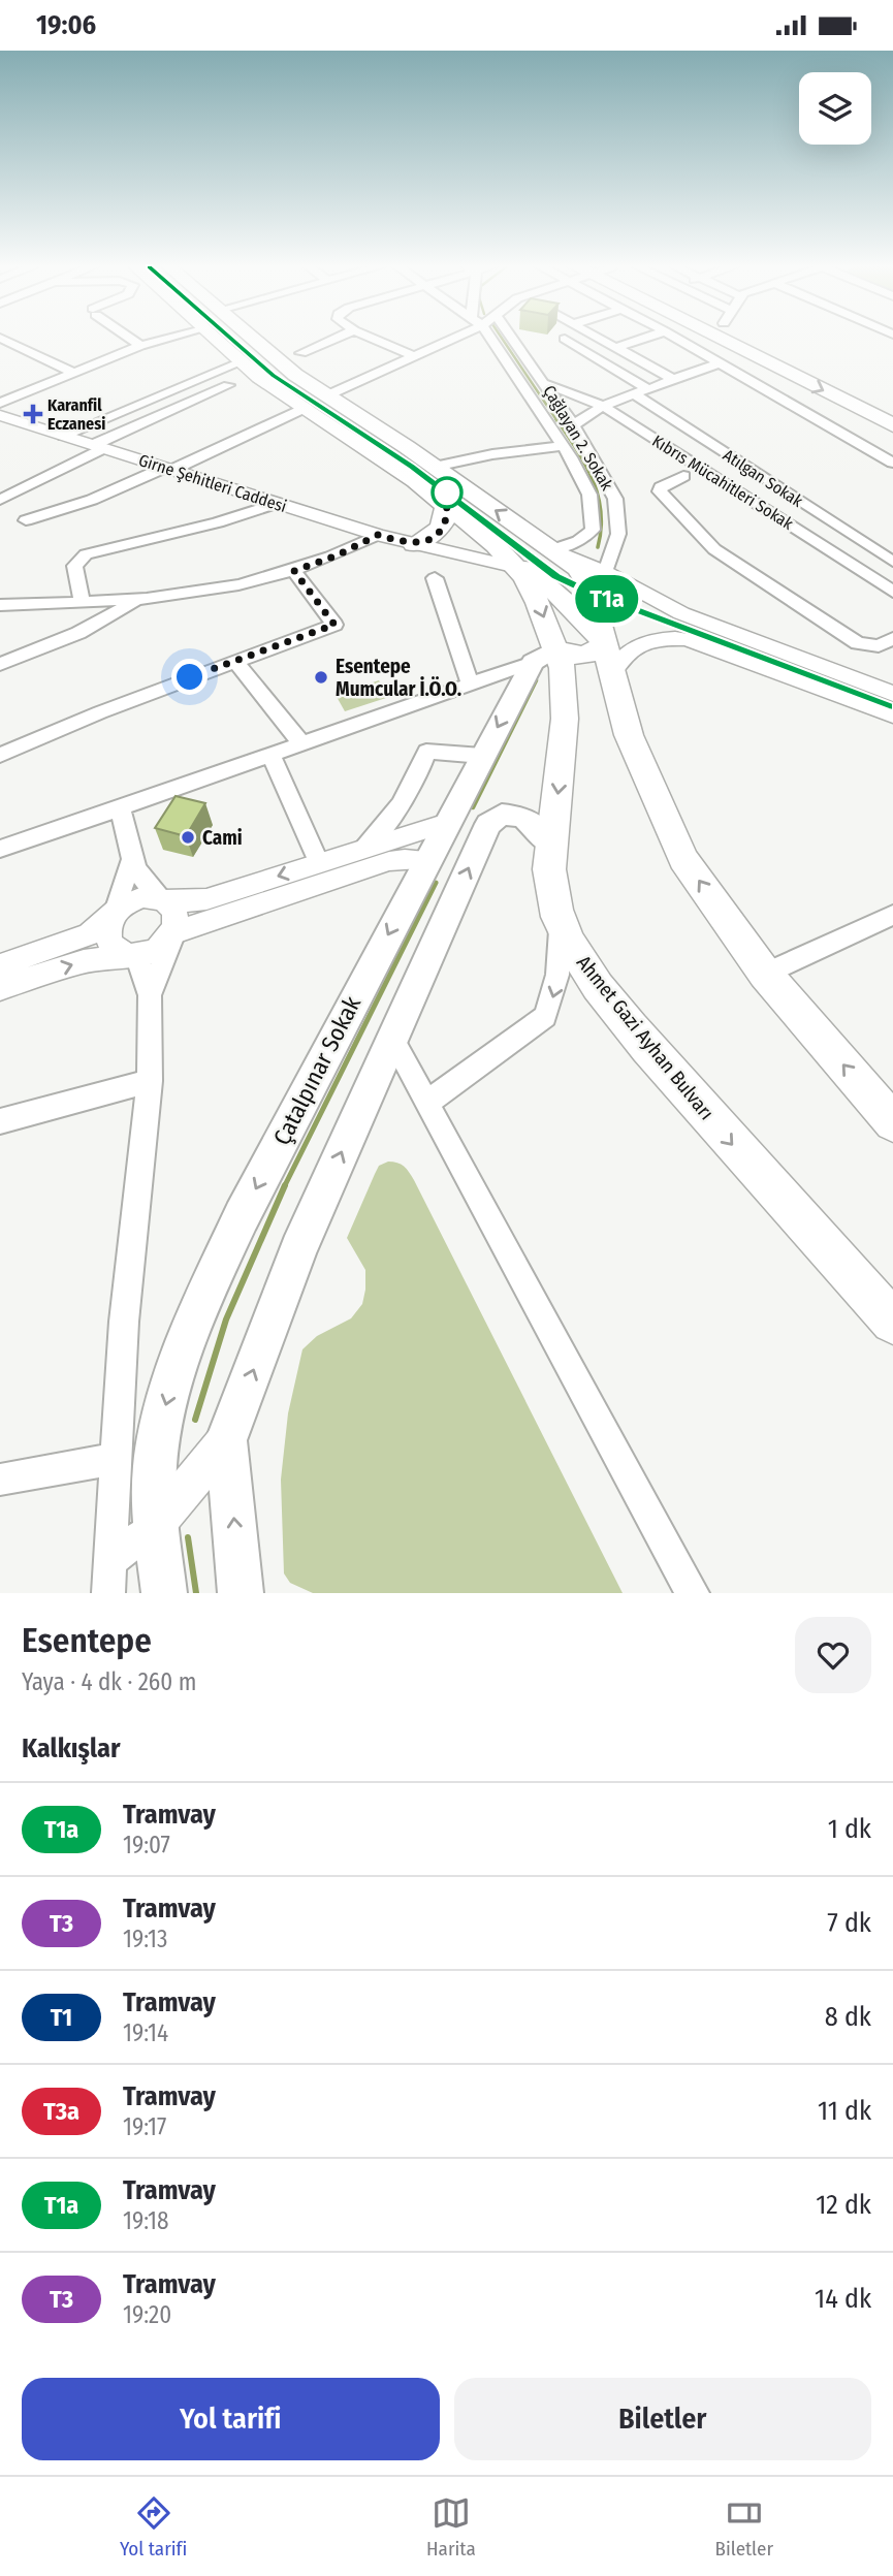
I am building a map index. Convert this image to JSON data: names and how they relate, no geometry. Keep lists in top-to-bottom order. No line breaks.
{"streets":{"main road":["Ahmet Gazi Ayhan Bulvarı","Çatalpınar Sokak"],"street":["Çağlayan 2. Sokak","Atılgan Sokak","Kıbrıs Mücahitleri Sokak","Girne Şehitleri Caddesi"]},"crossings":[["Çağlayan 2. Sokak","Kıbrıs Mücahitleri Sokak"],["Ahmet Gazi Ayhan Bulvarı","Çatalpınar Sokak"]],"places":{"health":["Karanfil Eczanesi"],"other":["Esentepe Mumcular İ.Ö.O.","Cami"]},"lines":["tram line T1a"],"page":{"status":"19:06","on_map":"T1a","heading":[["Esentepe","Yaya · 4 dk · 260 m"],"Kalkışlar"],"list":[{"mark":"T1a","name":"Tramvay","note":"19:07","value":"1 dk"},{"mark":"T3","name":"Tramvay","note":"19:13","value":"7 dk"},{"mark":"T1","name":"Tramvay","note":"19:14","value":"8 dk"},{"mark":"T3a","name":"Tramvay","note":"19:17","value":"11 dk"},{"mark":"T1a","name":"Tramvay","note":"19:18","value":"12 dk"},{"mark":"T3","name":"Tramvay","note":"19:20","value":"14 dk"}],"buttons":["Yol tarifi","Biletler"],"tabs":["Yol tarifi","Harita","Biletler"]}}
